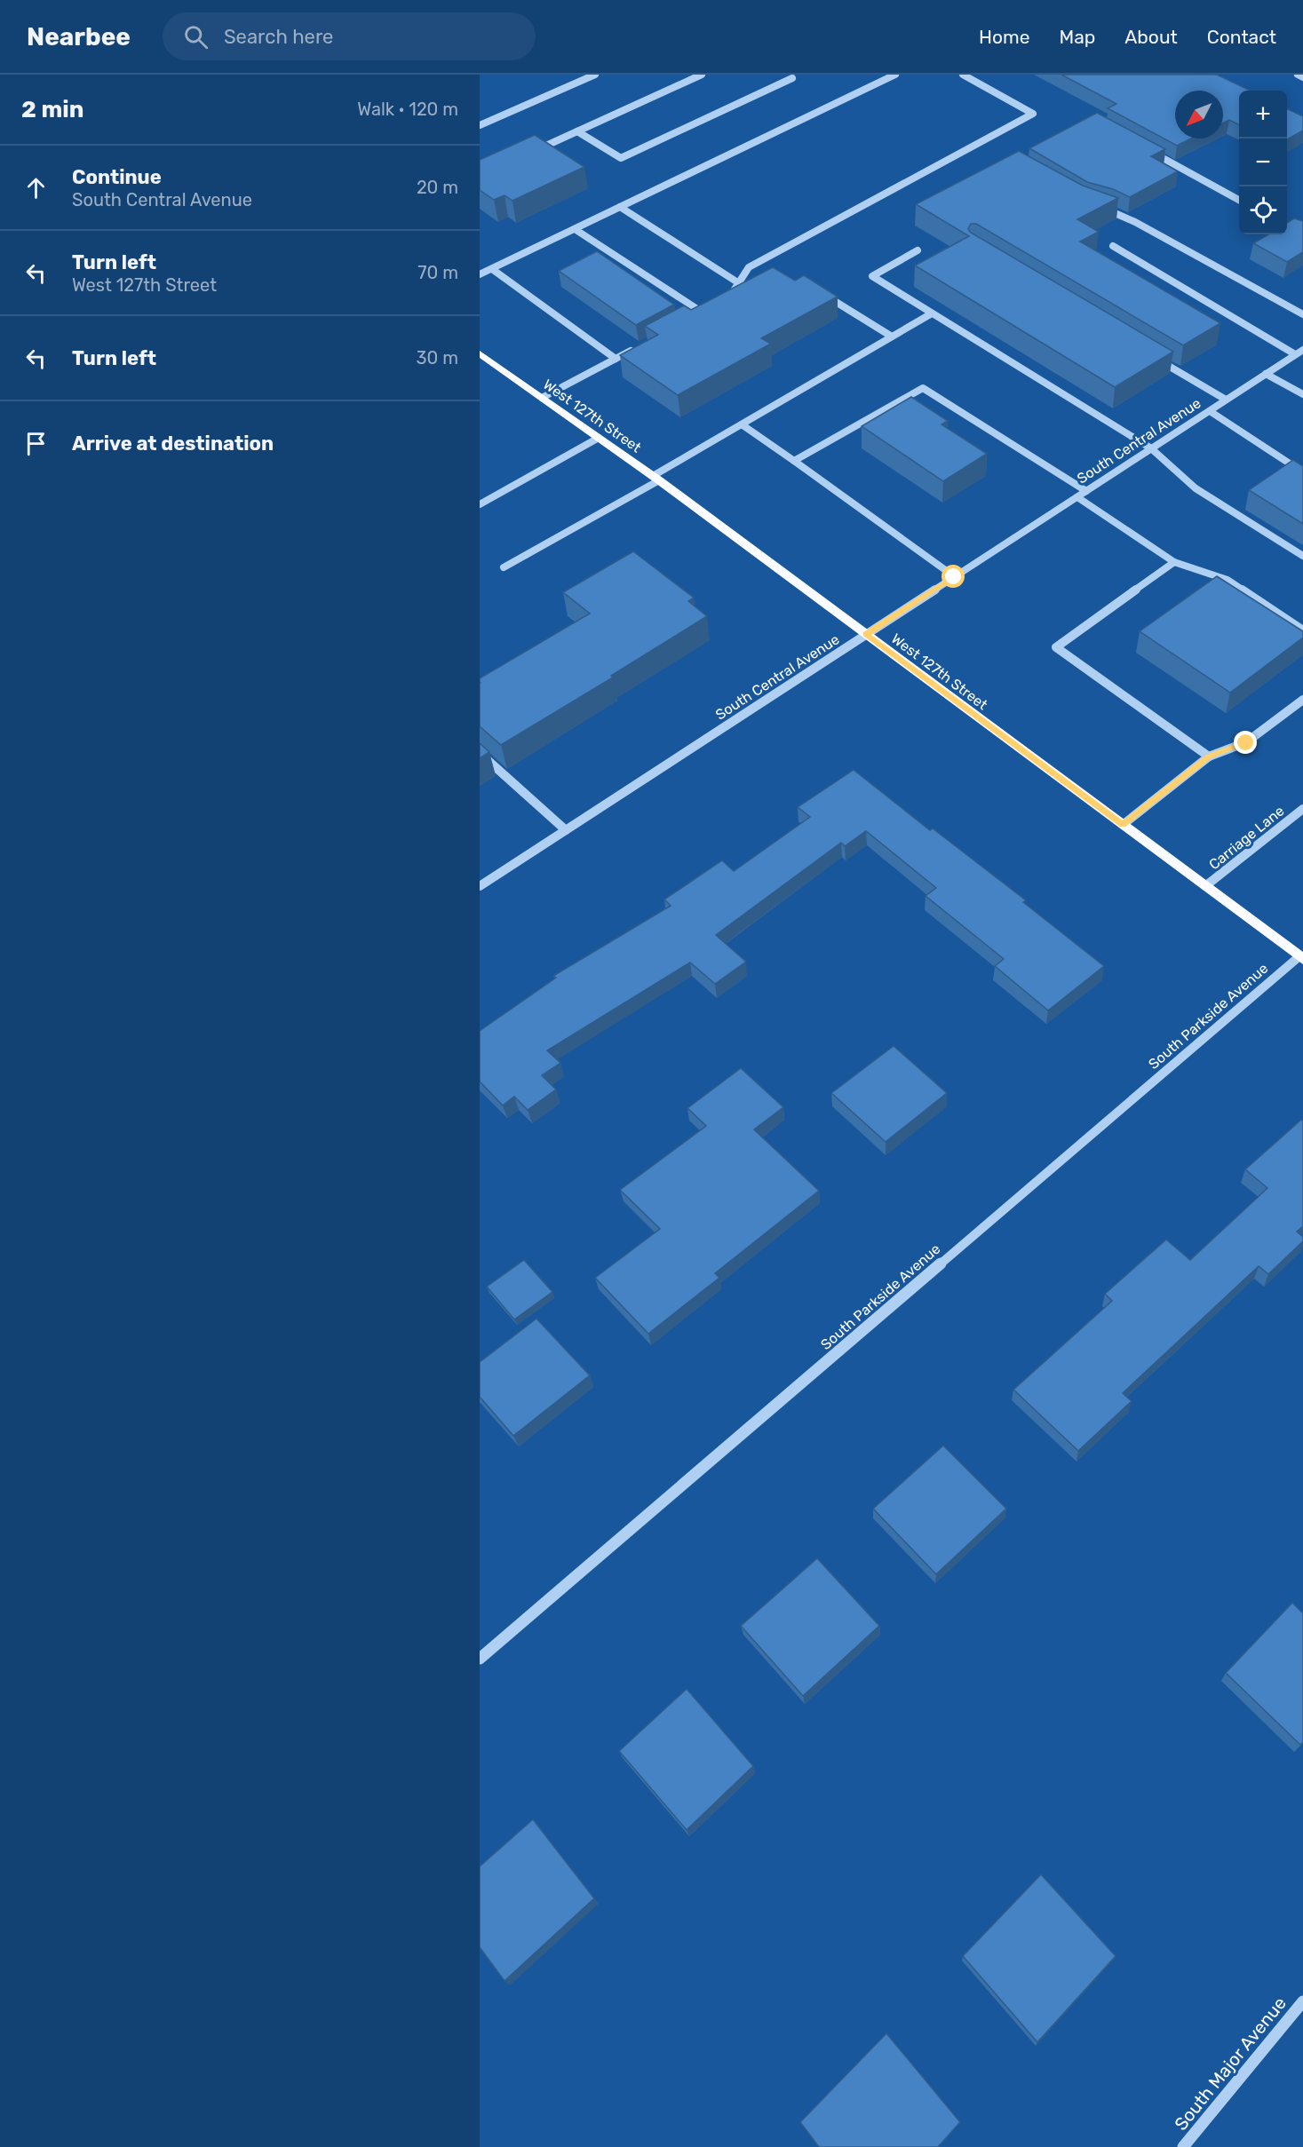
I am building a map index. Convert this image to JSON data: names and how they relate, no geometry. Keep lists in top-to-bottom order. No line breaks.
{"streets":{"main road":["West 127th Street"],"street":["South Central Avenue","Carriage Lane","South Parkside Avenue","South Major Avenue"]},"crossings":[["West 127th Street","South Central Avenue"],["West 127th Street","Carriage Lane"],["West 127th Street","South Parkside Avenue"]],"north":"bottom left","page":{"header":"Nearbee","search":"Search here","nav":["Home","Map","About","Contact"],"heading":["2 min","Walk · 120 m"],"map_buttons":["+","−"],"list":[["Continue","South Central Avenue","20 m"],["Turn left","West 127th Street","70 m"],["Turn left","30 m"],"Arrive at destination"]}}
